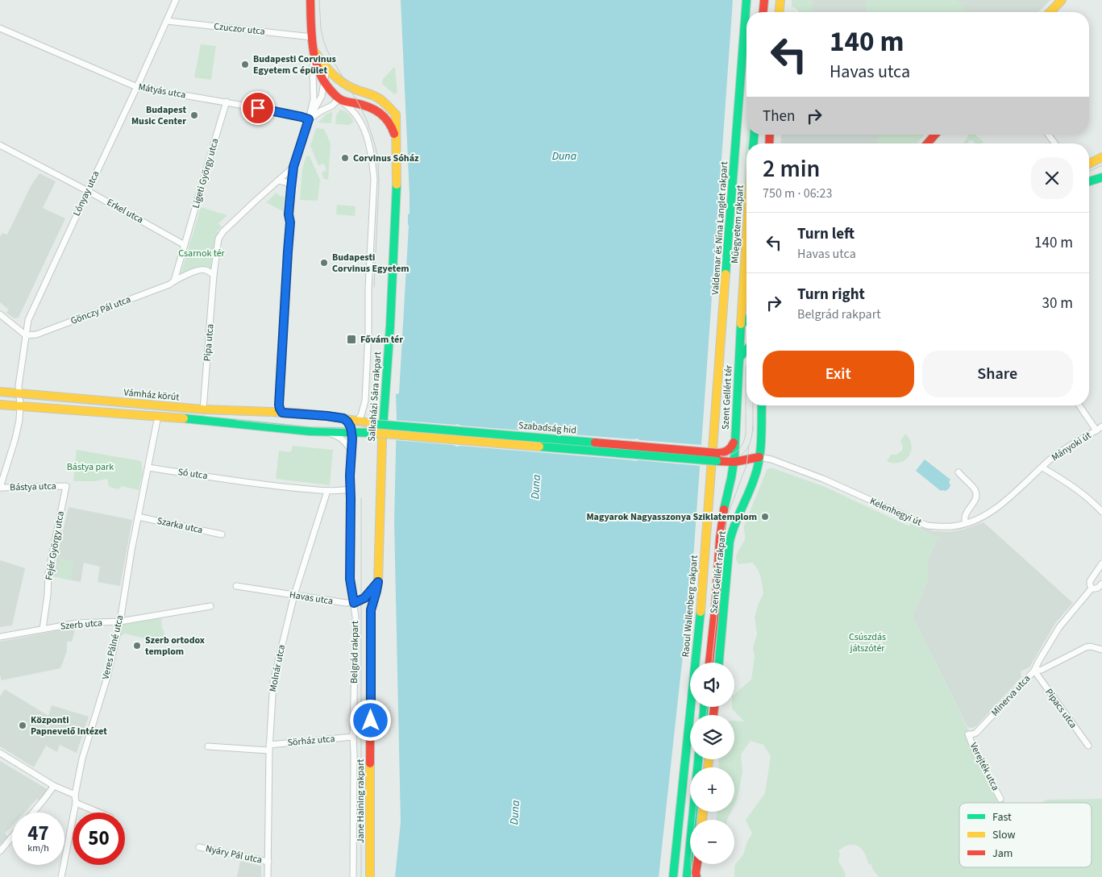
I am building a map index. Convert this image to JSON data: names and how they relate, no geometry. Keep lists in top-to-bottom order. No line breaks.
{"streets":{"main road":["Műegyetem rakpart","Valdemar és Nina Langlet rakpart","Vámház körút","Salkaházi Sára rakpart","Szent Gellért tér","Szabadság híd","Szent Gellért rakpart","Raoul Wallenberg rakpart","Jane Haining rakpart"],"street":["Czuczor utca","Mátyás utca","Ligeti György utca","Lónyay utca","Erkel utca","Gönczy Pál utca","Pipa utca","Mányoki út","Só utca","Bástya utca","Kelenhegyi út","Szarka utca","Fejér György utca","Havas utca","Szerb utca","Veres Pálné utca","Belgrád rakpart","Molnár utca","Minerva utca","Pipacs utca","Sörház utca","Verejték utca","Nyáry Pál utca"]},"crossings":[["Czuczor utca","Lónyay utca"],["Mátyás utca","Ligeti György utca"],["Mátyás utca","Lónyay utca"],["Ligeti György utca","Erkel utca"],["Lónyay utca","Erkel utca"],["Lónyay utca","Gönczy Pál utca"],["Lónyay utca","Vámház körút"],["Lónyay utca","Bástya utca"],["Műegyetem rakpart","Szent Gellért tér"],["Valdemar és Nina Langlet rakpart","Szent Gellért tér"],["Valdemar és Nina Langlet rakpart","Szabadság híd"],["Valdemar és Nina Langlet rakpart","Raoul Wallenberg rakpart"],["Pipa utca","Vámház körút"],["Vámház körút","Veres Pálné utca"],["Salkaházi Sára rakpart","Jane Haining rakpart"],["Szent Gellért tér","Szabadság híd"],["Szent Gellért tér","Szent Gellért rakpart"],["Szent Gellért tér","Raoul Wallenberg rakpart"],["Szabadság híd","Raoul Wallenberg rakpart"],["Mányoki út","Kelenhegyi út"],["Só utca","Veres Pálné utca"],["Só utca","Molnár utca"],["Bástya utca","Fejér György utca"],["Kelenhegyi út","Szent Gellért rakpart"],["Szarka utca","Veres Pálné utca"],["Fejér György utca","Szerb utca"],["Havas utca","Belgrád rakpart"],["Havas utca","Molnár utca"],["Szerb utca","Veres Pálné utca"],["Belgrád rakpart","Sörház utca"],["Molnár utca","Sörház utca"],["Molnár utca","Nyáry Pál utca"],["Minerva utca","Pipacs utca"],["Minerva utca","Verejték utca"]],"water":["Duna"],"parks":["Csarnok tér","Bástya park","Csúszdás játszótér"],"places":{"other":["Budapesti Corvinus Egyetem C épület","Budapest Music Center","Corvinus Sóház","Budapesti Corvinus Egyetem","Magyarok Nagyasszonya Sziklatemplom","Szerb ortodox templom","Központi Papnevelő Intézet"],"transit":["Fővám tér"]},"legend":["Fast","Slow","Jam"],"page":{"turn":["140 m","Havas utca"],"then":"Then","heading":["2 min","750 m · 06:23"],"list":[{"name":"Turn left","note":"Havas utca","value":"140 m"},{"name":"Turn right","note":"Belgrád rakpart","value":"30 m"}],"buttons":["Exit","Share"],"map_buttons":["+","−"],"speed":"47 km/h","limit":"50"}}
